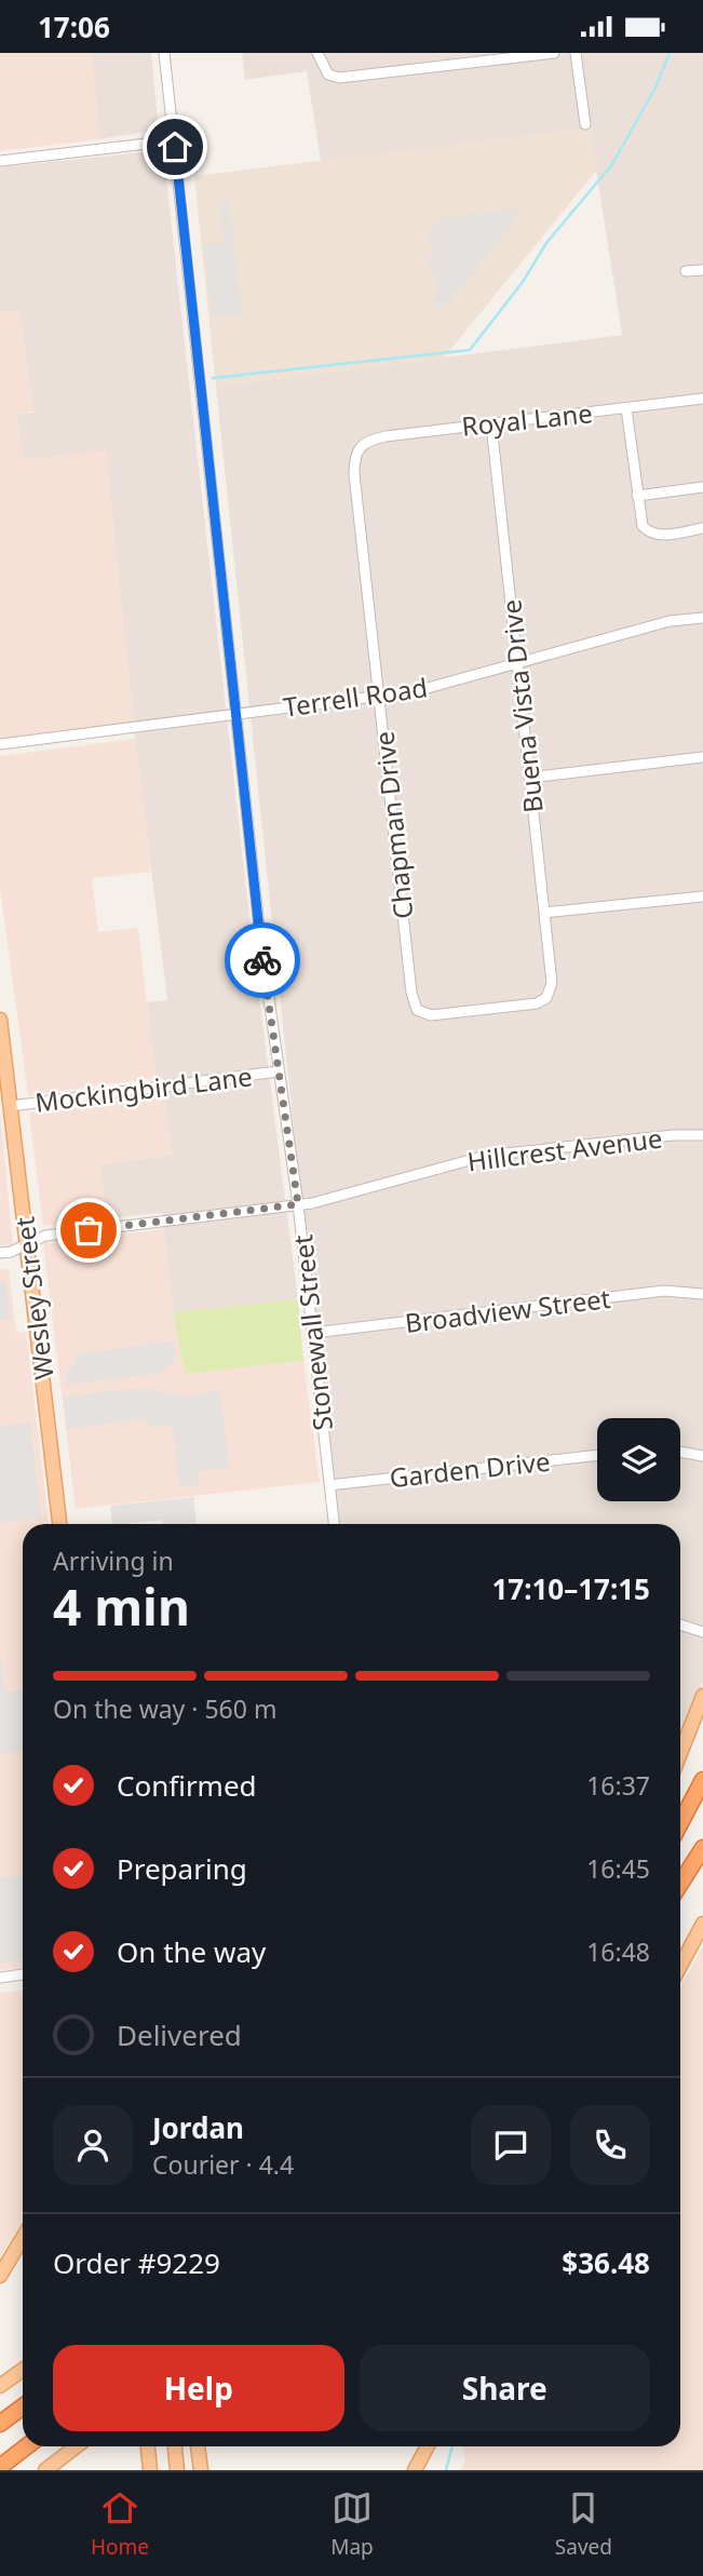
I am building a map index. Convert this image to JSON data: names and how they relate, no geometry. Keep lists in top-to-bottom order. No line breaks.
{"streets":{"main road":["Wesley Street"],"street":["Royal Lane","Terrell Road","Buena Vista Drive","Chapman Drive","Mockingbird Lane","Hillcrest Avenue","Broadview Street","Stonewall Street","Garden Drive"]},"crossings":[["Royal Lane","Buena Vista Drive"],["Royal Lane","Chapman Drive"],["Terrell Road","Buena Vista Drive"],["Terrell Road","Chapman Drive"],["Terrell Road","Stonewall Street"],["Buena Vista Drive","Chapman Drive"],["Mockingbird Lane","Wesley Street"],["Mockingbird Lane","Stonewall Street"],["Hillcrest Avenue","Wesley Street"],["Hillcrest Avenue","Stonewall Street"],["Broadview Street","Stonewall Street"],["Stonewall Street","Garden Drive"]],"page":{"status":"17:06","heading":["4 min","Arriving in","17:10–17:15"],"panel":["Jordan","Courier · 4.4","Order #9229","$36.48"],"bar":"On the way · 560 m","list":[["Confirmed","16:37"],["Preparing","16:45"],["On the way","16:48"],"Delivered"],"buttons":["Help","Share"],"tabs":["Home","Map","Saved"]}}
